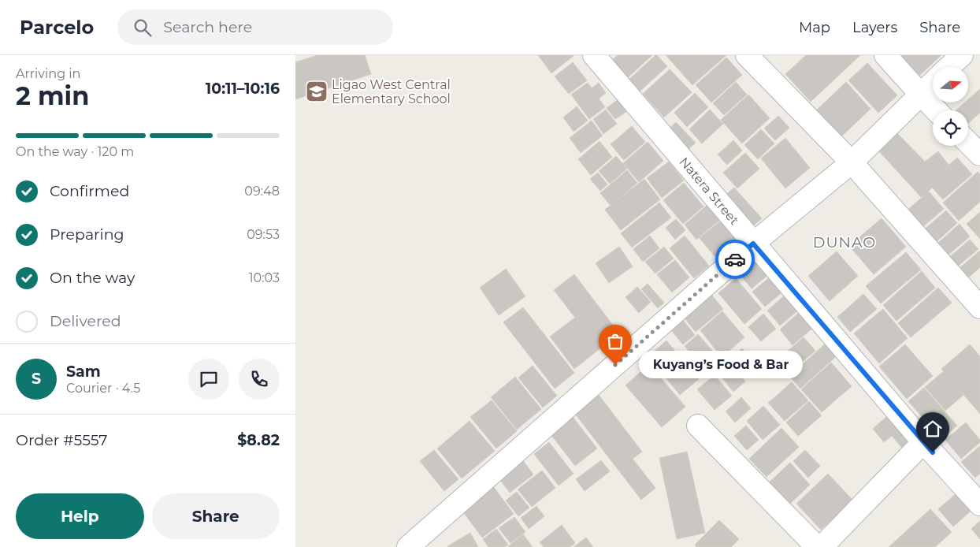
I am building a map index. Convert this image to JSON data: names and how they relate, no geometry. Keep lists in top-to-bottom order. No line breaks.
{"streets":{"street":["Natera Street"]},"districts":["DUNAO"],"places":{"school or university":["Ligao West Central Elementary School"],"other":["Kuyang’s Food & Bar"]},"north":"right","page":{"header":"Parcelo","search":"Search here","nav":["Map","Layers","Share"],"heading":["2 min","Arriving in","10:11–10:16"],"panel":["Sam","Courier · 4.5","Order #5557","$8.82"],"bar":"On the way · 120 m","list":[["Confirmed","09:48"],["Preparing","09:53"],["On the way","10:03"],"Delivered"],"bubble":"Kuyang’s Food & Bar","round":"S","buttons":["Help","Share"]}}
